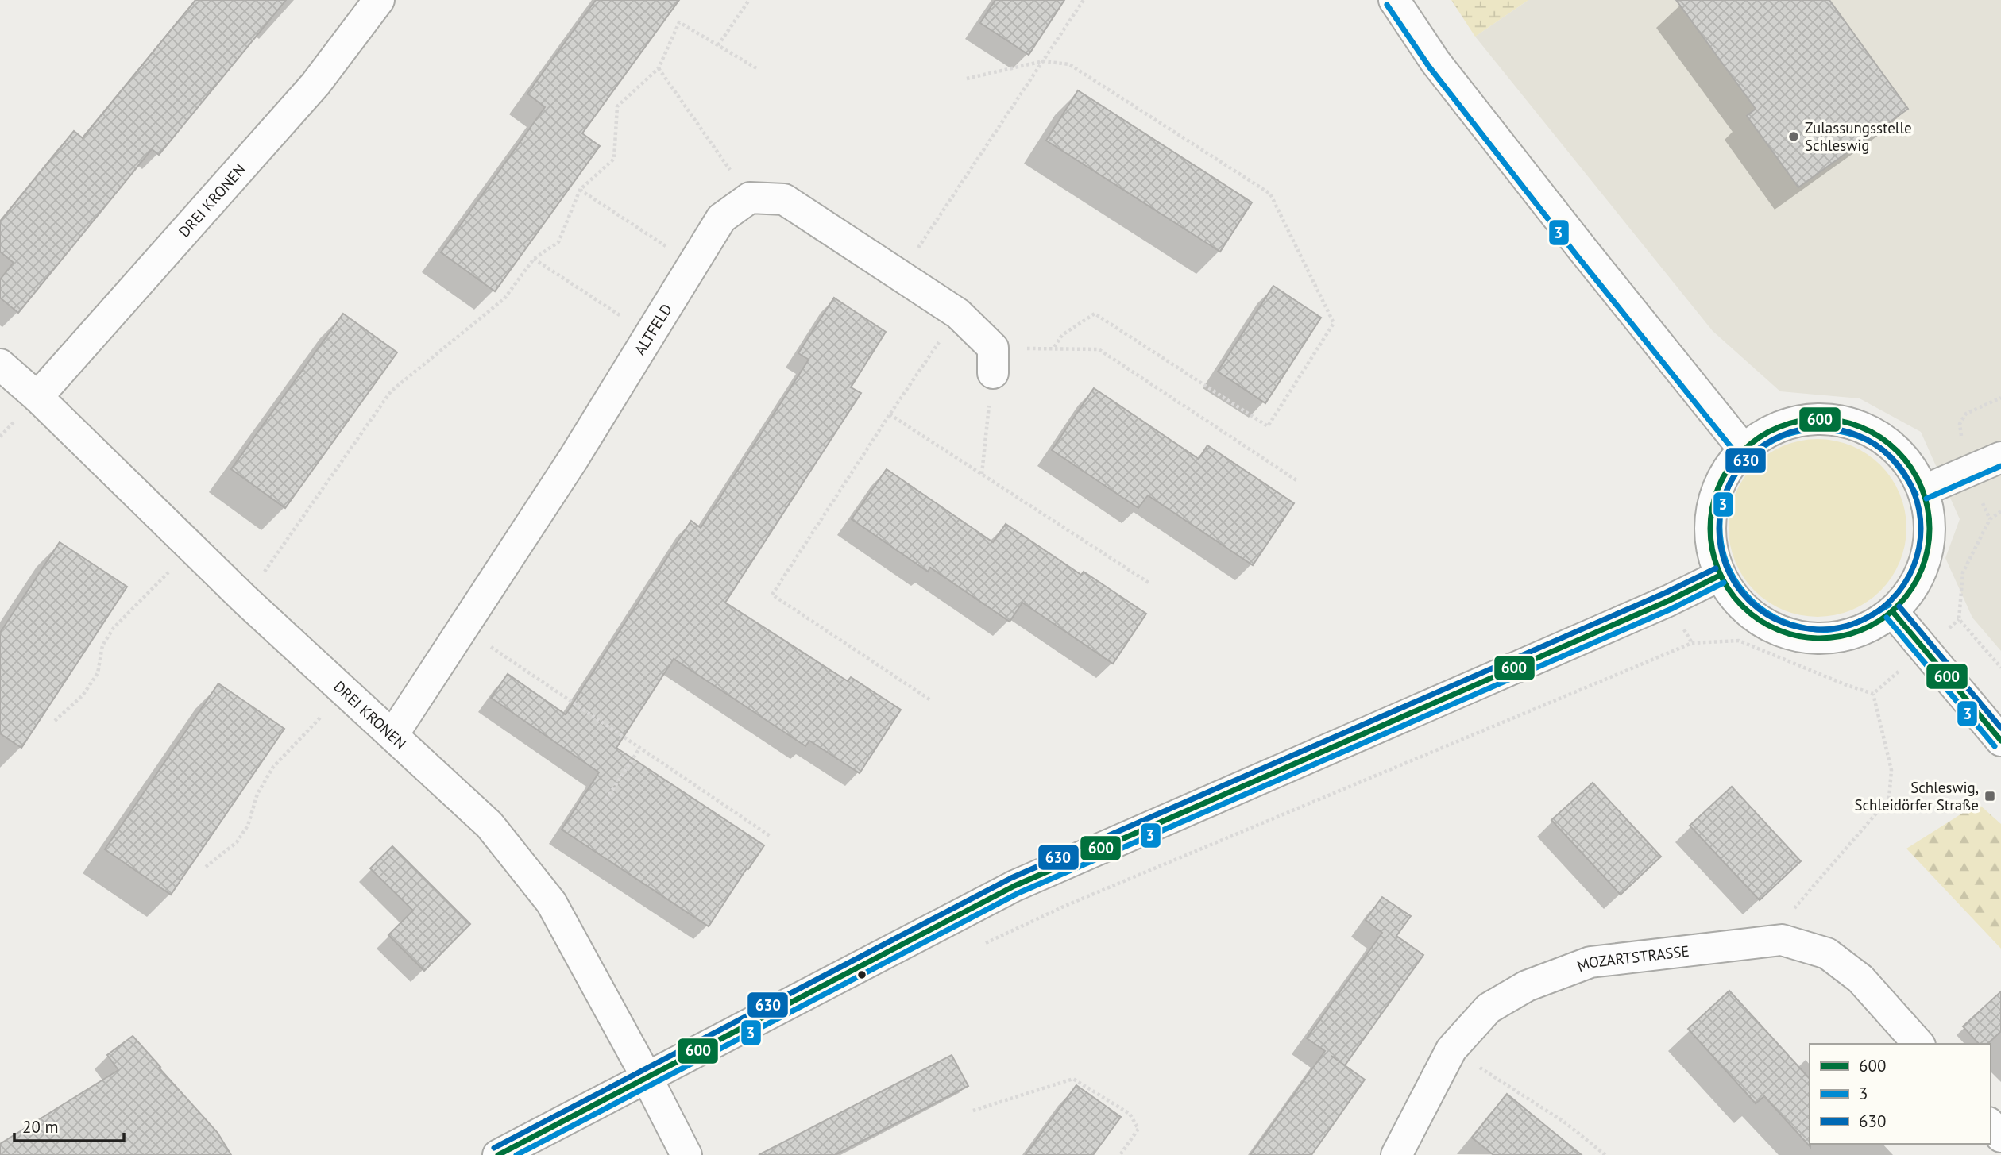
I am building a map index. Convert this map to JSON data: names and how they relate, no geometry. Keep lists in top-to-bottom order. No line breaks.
{"streets":{"street":["DREI KRONEN","ALTFELD","MOZARTSTRASSE"]},"crossings":[["DREI KRONEN","ALTFELD"]],"places":{"other":["Zulassungsstelle Schleswig"],"transit":["Schleswig, Schleidörfer Straße"]},"lines":["transit line 3","transit line 600","transit line 630"],"legend":["600","3","630"],"scale_bar":"20 m"}
